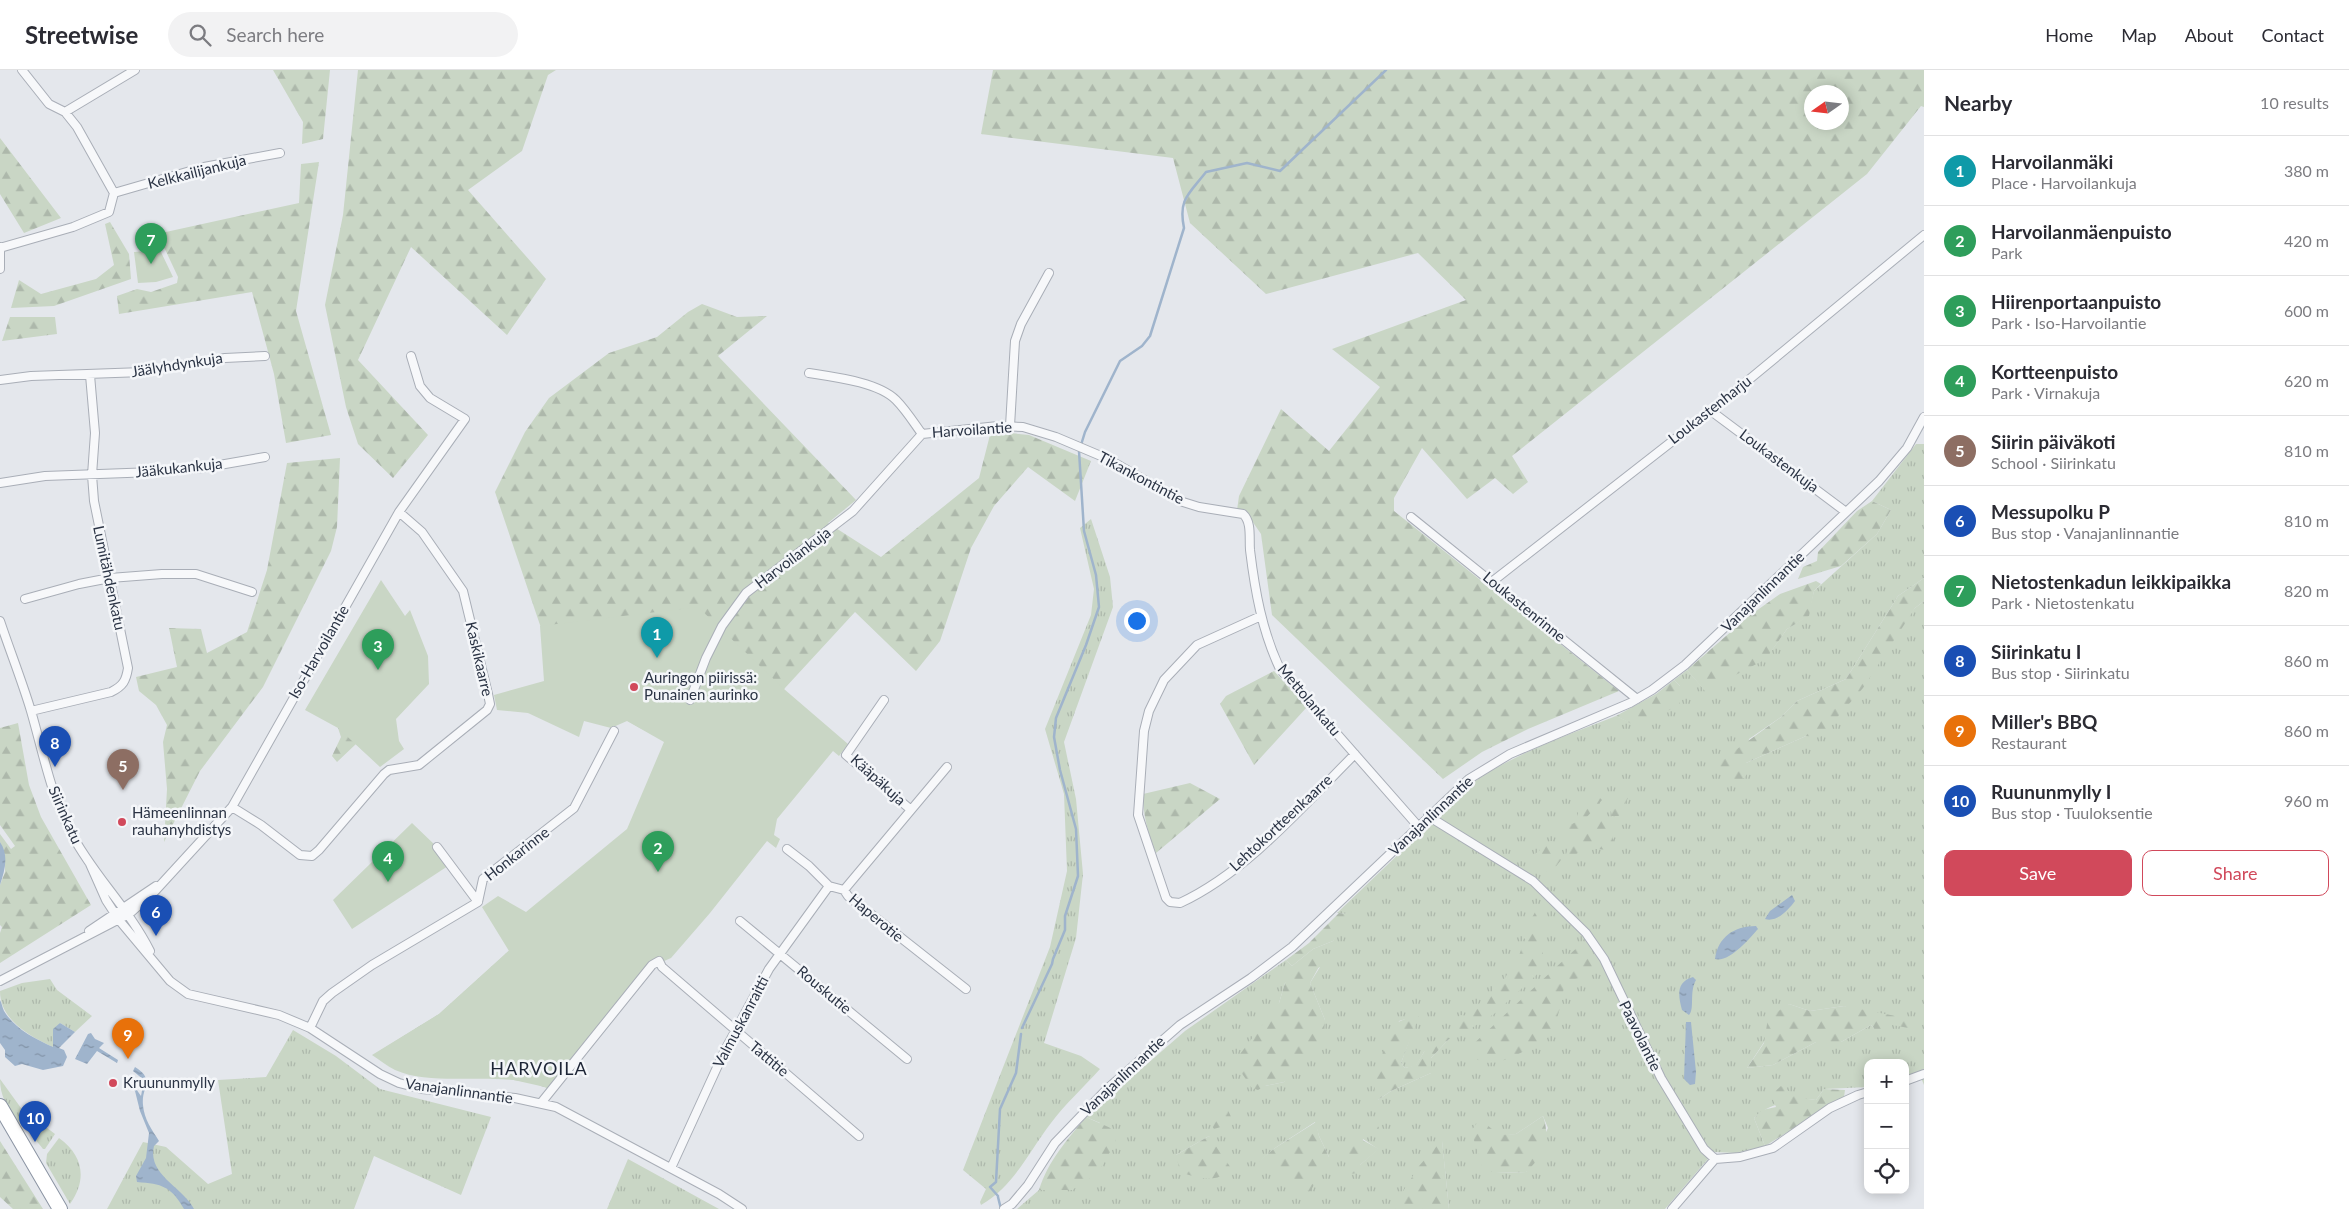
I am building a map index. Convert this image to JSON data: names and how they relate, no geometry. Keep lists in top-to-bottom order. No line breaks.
{"streets":{"street":["Kelkkailijankuja","Jäälyhdynkuja","Loukastenharju","Harvoilantie","Loukastenkuja","Jääkukankuja","Tikankontintie","Harvoilankuja","Lumitähdenkatu","Vanajanlinnantie","Loukastenrinne","Iso-Harvoilantie","Kaskikaarre","Mettolankatu","Kääpäkuja","Siirinkatu","Lehtokortteenkaarre","Honkarinne","Haperotie","Rouskutie","Valmuskanraitti","Paavolantie","Tattitie"]},"crossings":[["Jäälyhdynkuja","Lumitähdenkatu"],["Loukastenharju","Loukastenkuja"],["Loukastenharju","Loukastenrinne"],["Harvoilantie","Tikankontintie"],["Harvoilantie","Harvoilankuja"],["Loukastenkuja","Vanajanlinnantie"],["Jääkukankuja","Lumitähdenkatu"],["Tikankontintie","Mettolankatu"],["Lumitähdenkatu","Siirinkatu"],["Vanajanlinnantie","Loukastenrinne"],["Vanajanlinnantie","Iso-Harvoilantie"],["Vanajanlinnantie","Mettolankatu"],["Vanajanlinnantie","Siirinkatu"],["Vanajanlinnantie","Honkarinne"],["Vanajanlinnantie","Valmuskanraitti"],["Vanajanlinnantie","Paavolantie"],["Vanajanlinnantie","Tattitie"],["Iso-Harvoilantie","Kaskikaarre"],["Iso-Harvoilantie","Siirinkatu"],["Mettolankatu","Lehtokortteenkaarre"],["Haperotie","Valmuskanraitti"],["Rouskutie","Valmuskanraitti"],["Valmuskanraitti","Tattitie"]],"districts":["HARVOILA"],"places":["Auringon piirissä: Punainen aurinko","Hämeenlinnan rauhanyhdistys","Kruununmylly"],"north":"left","page":{"header":"Streetwise","search":"Search here","nav":["Home","Map","About","Contact"],"heading":["Nearby","10 results"],"list":[{"mark":"1","name":"Harvoilanmäki","note":"Place · Harvoilankuja","value":"380 m"},{"mark":"2","name":"Harvoilanmäenpuisto","note":"Park","value":"420 m"},{"mark":"3","name":"Hiirenportaanpuisto","note":"Park · Iso-Harvoilantie","value":"600 m"},{"mark":"4","name":"Kortteenpuisto","note":"Park · Virnakuja","value":"620 m"},{"mark":"5","name":"Siirin päiväkoti","note":"School · Siirinkatu","value":"810 m"},{"mark":"6","name":"Messupolku P","note":"Bus stop · Vanajanlinnantie","value":"810 m"},{"mark":"7","name":"Nietostenkadun leikkipaikka","note":"Park · Nietostenkatu","value":"820 m"},{"mark":"8","name":"Siirinkatu I","note":"Bus stop · Siirinkatu","value":"860 m"},{"mark":"9","name":"Miller's BBQ","note":"Restaurant","value":"860 m"},{"mark":"10","name":"Ruununmylly I","note":"Bus stop · Tuuloksentie","value":"960 m"}],"pins":["7","1","3","8","5","2","4","6","9","10"],"buttons":["Save","Share"],"map_buttons":["+","−"]}}
